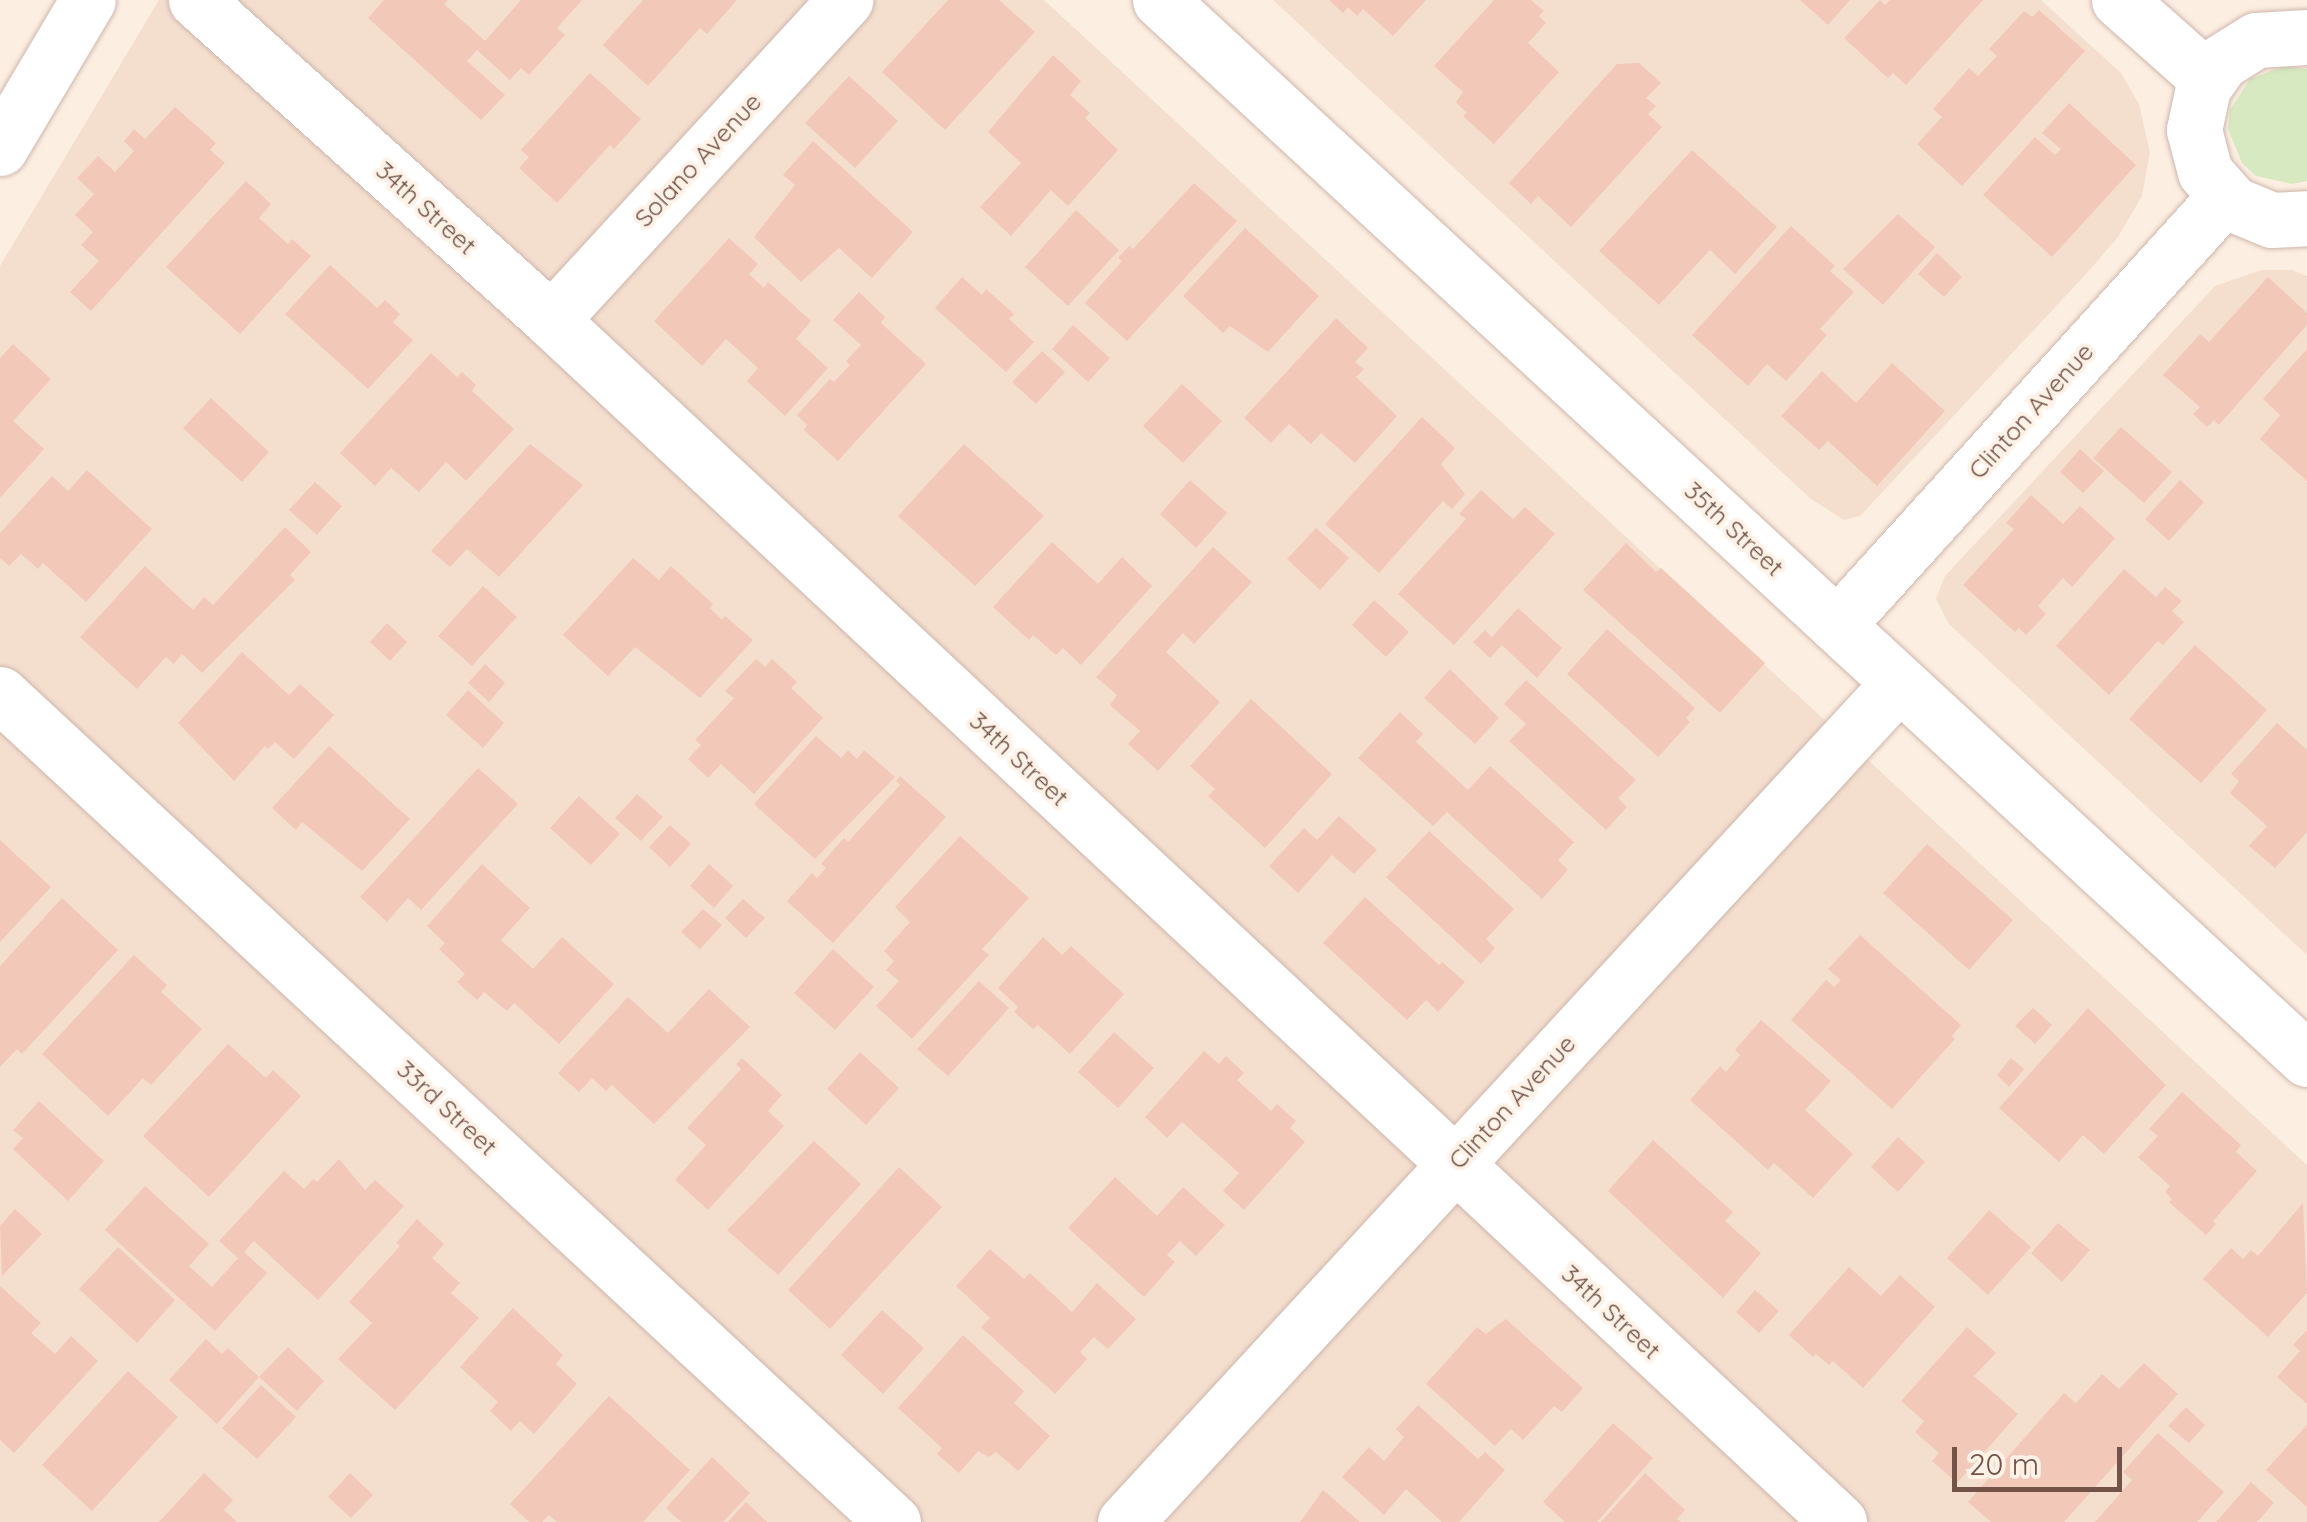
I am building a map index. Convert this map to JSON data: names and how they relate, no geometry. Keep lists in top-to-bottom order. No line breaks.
{"streets":{"street":["Solano Avenue","34th Street","Clinton Avenue","35th Street","33rd Street"]},"crossings":[["Solano Avenue","34th Street"],["34th Street","Clinton Avenue"],["Clinton Avenue","35th Street"]],"scale_bar":"20 m"}
